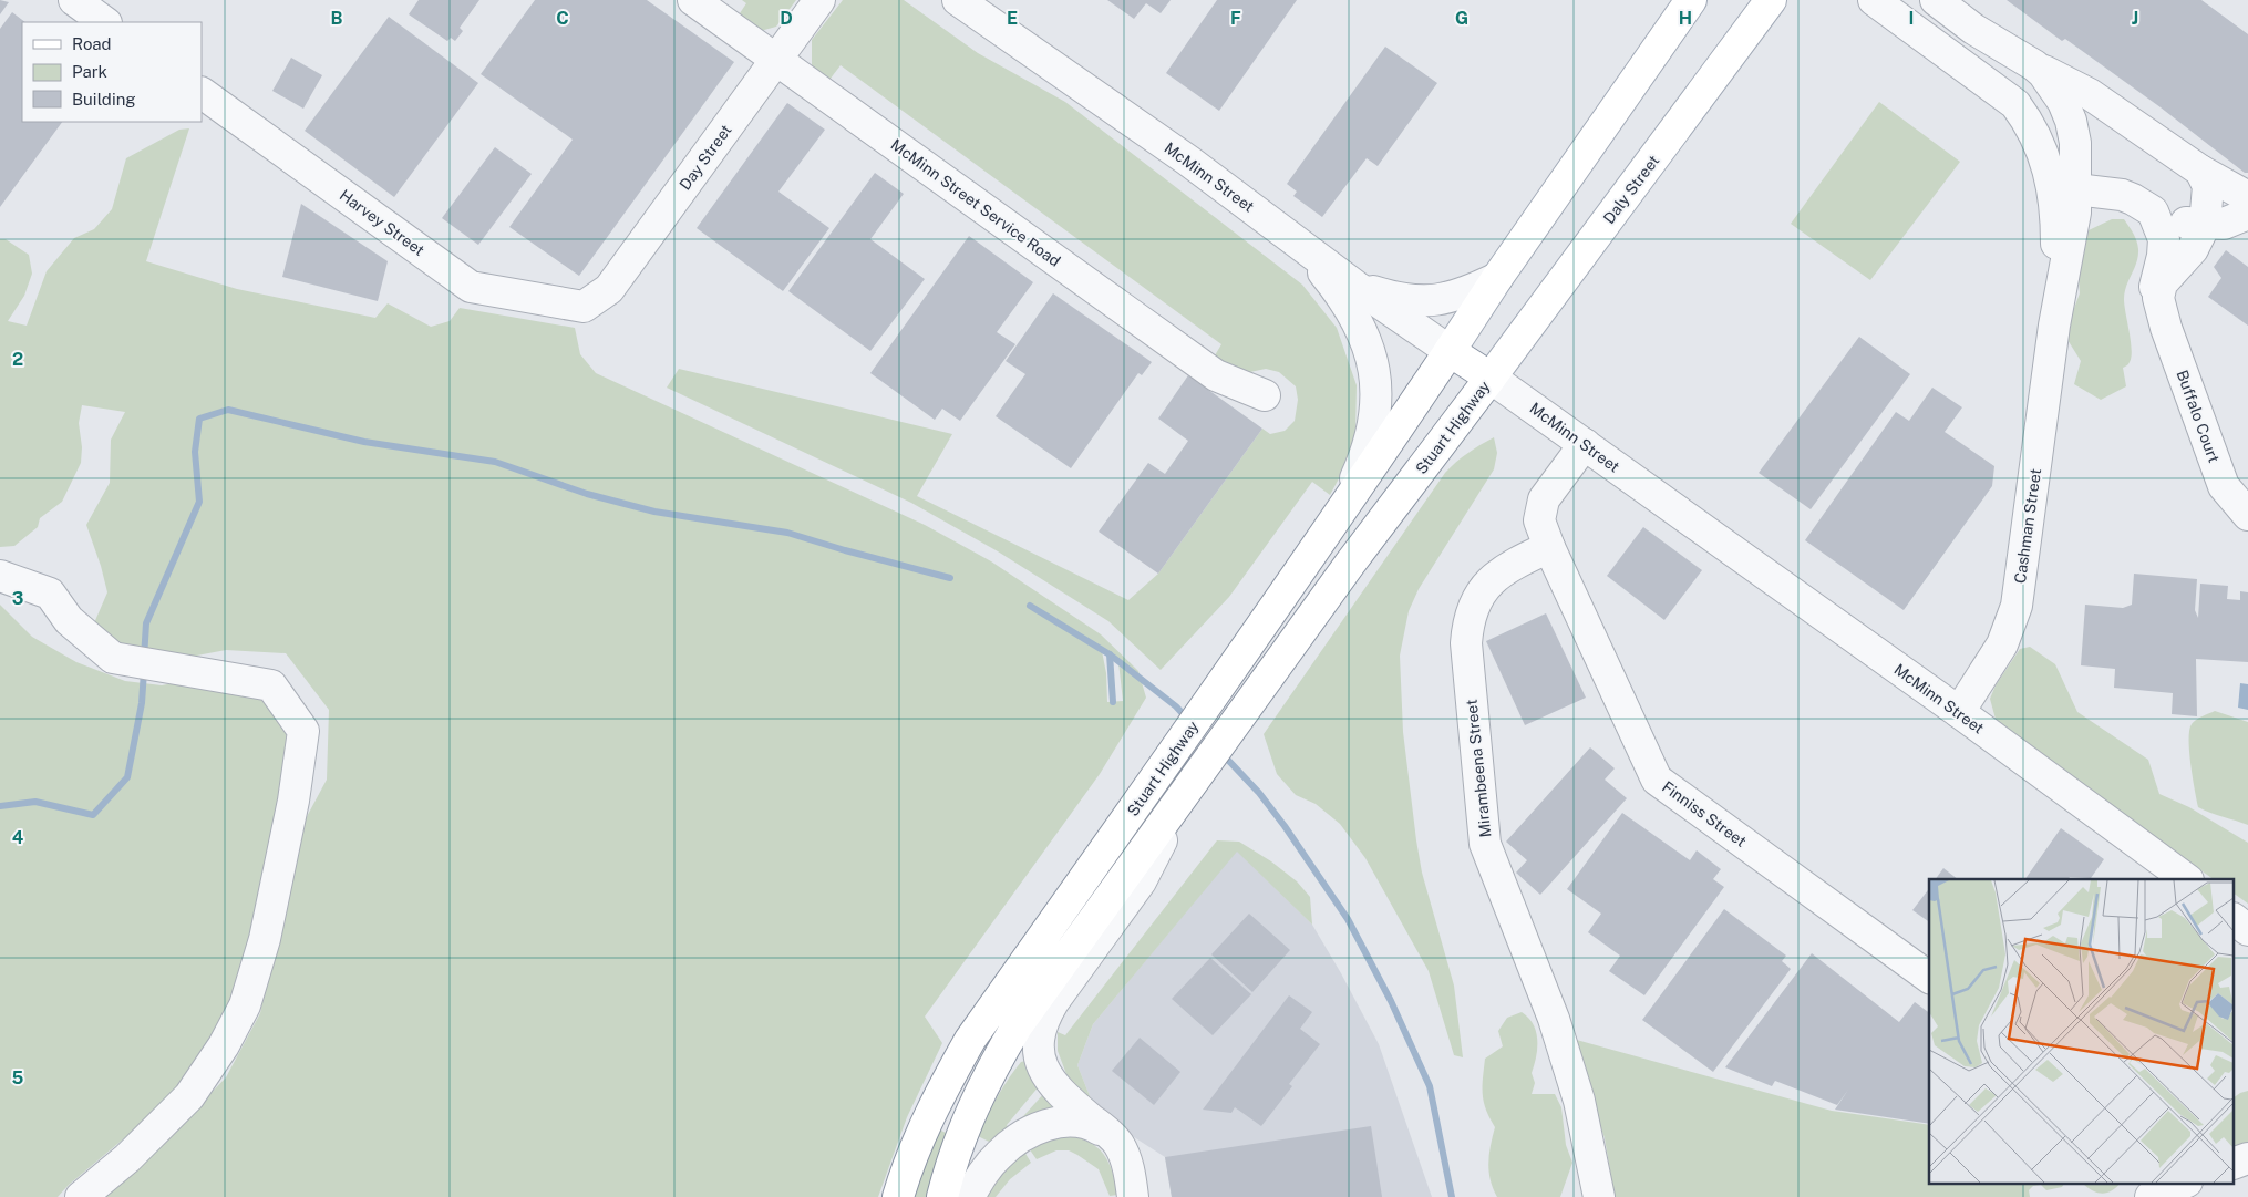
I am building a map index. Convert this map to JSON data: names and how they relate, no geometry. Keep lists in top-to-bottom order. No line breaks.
{"streets":{"main road":["McMinn Street","Daly Street","Stuart Highway"],"street":["Day Street","McMinn Street Service Road","Harvey Street","Buffalo Court","Cashman Street","Mirambeena Street","Finniss Street"]},"crossings":[["Day Street","McMinn Street Service Road"],["Day Street","Harvey Street"],["McMinn Street","Daly Street"],["McMinn Street","Stuart Highway"],["McMinn Street","Cashman Street"],["Daly Street","Stuart Highway"],["Mirambeena Street","Finniss Street"]],"legend":["Road","Park","Building"],"grid":{"columns":["B","C","D","E","F","G","H","I","J"],"rows":["2","3","4","5"]}}
